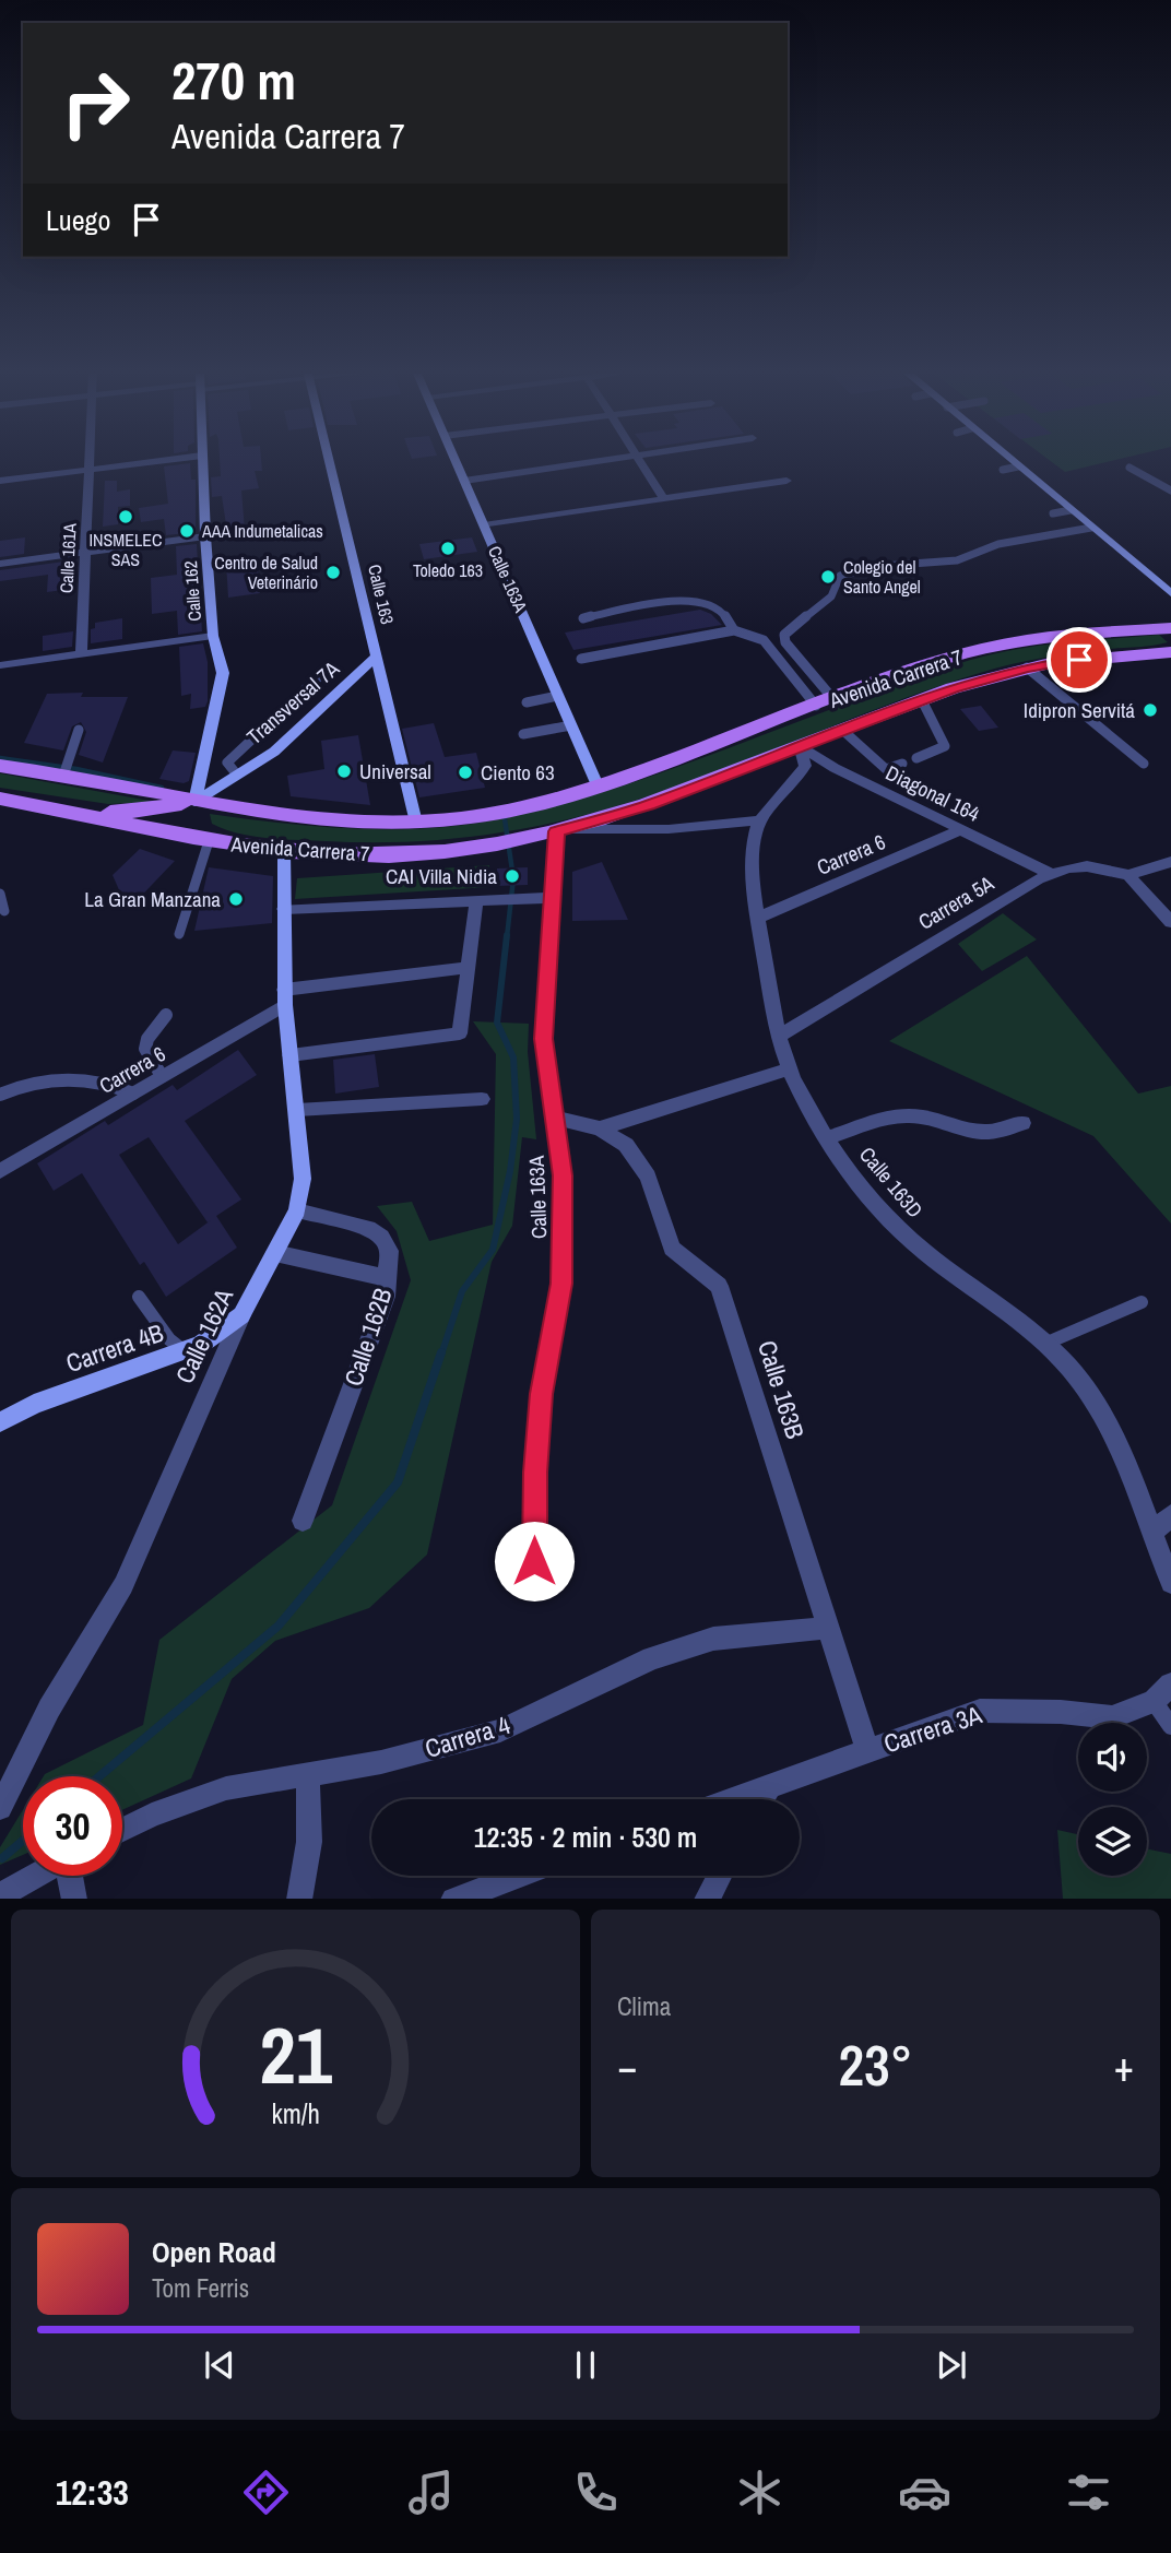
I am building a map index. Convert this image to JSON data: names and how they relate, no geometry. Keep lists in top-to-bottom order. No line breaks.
{"streets":{"main road":["Avenida Carrera 7"],"street":["Calle 161A","Calle 163A","Calle 162","Calle 163","Transversal 7A","Diagonal 164","Carrera 6","Carrera 5A","Calle 163D","Calle 162A","Calle 162B","Carrera 4B","Calle 163B","Carrera 3A","Carrera 4"]},"crossings":[["Calle 163A","Avenida Carrera 7"],["Calle 163A","Calle 163B"],["Calle 162","Avenida Carrera 7"],["Calle 162","Transversal 7A"],["Calle 163","Avenida Carrera 7"],["Calle 163","Transversal 7A"],["Avenida Carrera 7","Transversal 7A"],["Avenida Carrera 7","Diagonal 164"],["Avenida Carrera 7","Calle 162A"],["Diagonal 164","Carrera 6"],["Diagonal 164","Carrera 5A"],["Carrera 6","Calle 163D"],["Carrera 6","Calle 162A"],["Carrera 5A","Calle 163D"],["Calle 162A","Calle 162B"],["Calle 162A","Carrera 4B"],["Calle 163B","Carrera 3A"],["Calle 163B","Carrera 4"]],"places":["INSMELEC SAS","AAA Indumetalicas","Toledo 163","Centro de Salud Veterinário","Colegio del Santo Angel","Idipron Servitá","Universal","Ciento 63","CAI Villa Nidia","La Gran Manzana"],"page":{"turn":["270 m","Avenida Carrera 7"],"then":"Luego","limit":"30","trip":"12:35 · 2 min · 530 m","tile":"Clima","heat":["−","23°","+"],"song":["Open Road","Tom Ferris"],"tabs":"12:33","gauge":["21","km/h"]}}
